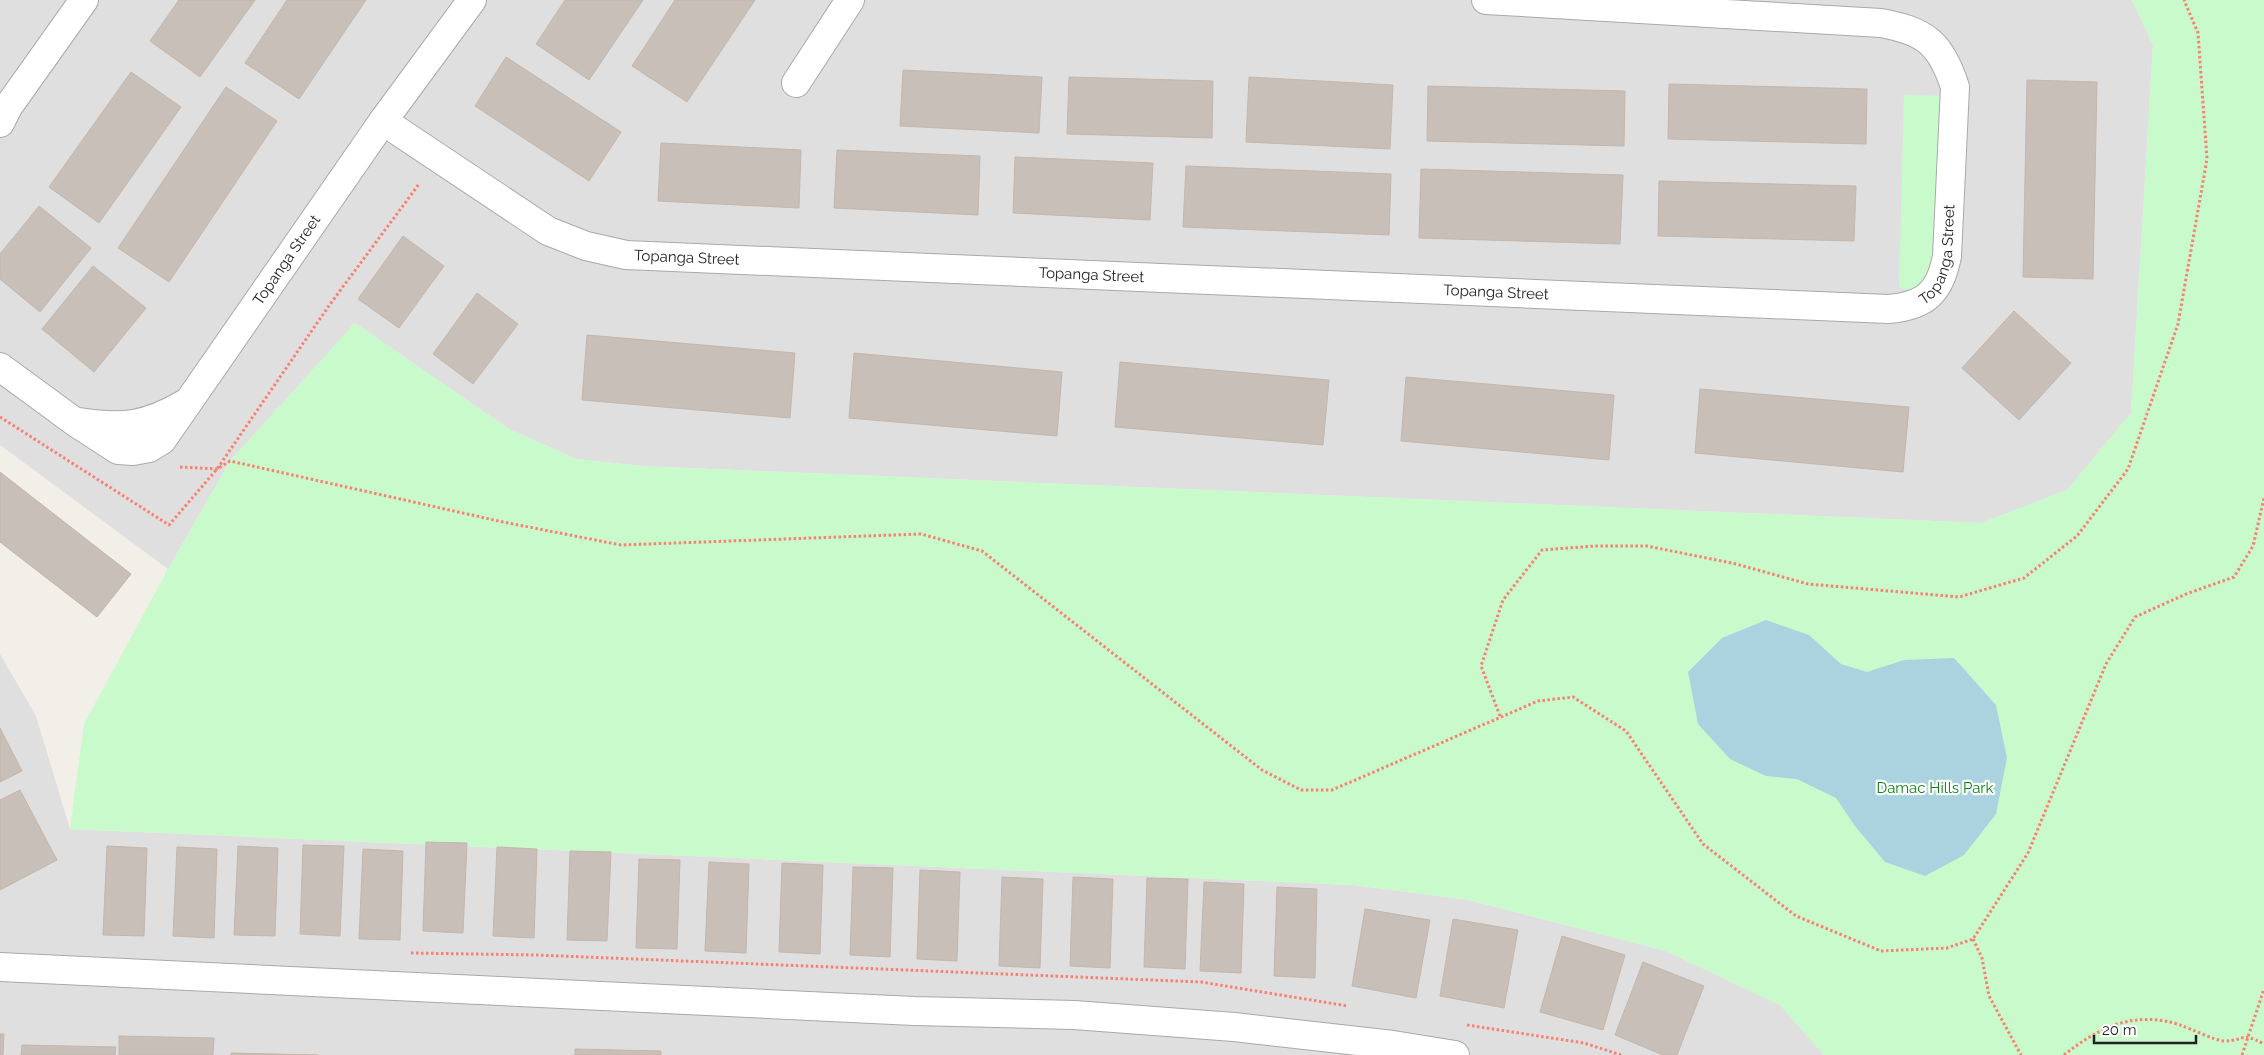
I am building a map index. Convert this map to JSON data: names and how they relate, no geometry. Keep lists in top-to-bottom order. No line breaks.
{"streets":{"street":["Topanga Street"]},"parks":["Damac Hills Park"],"scale_bar":"20 m"}
